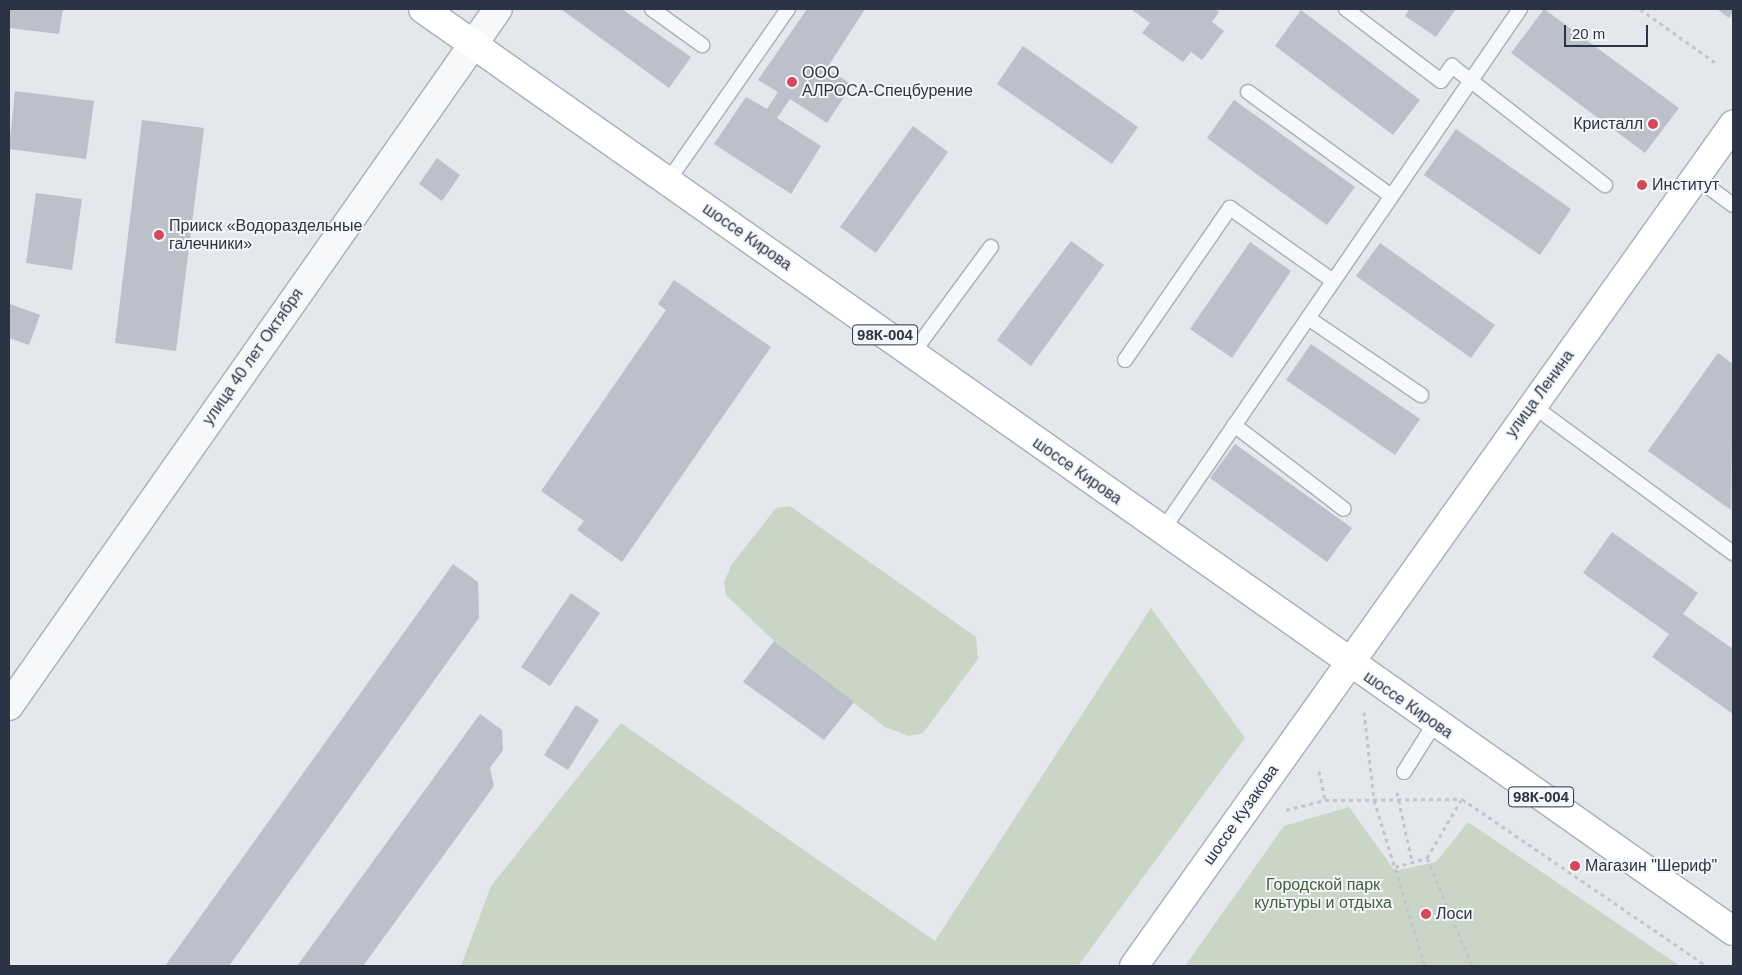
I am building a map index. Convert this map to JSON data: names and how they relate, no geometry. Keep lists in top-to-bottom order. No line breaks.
{"streets":{"main road":["шоссе Кирова","98К-004","улица Ленина","шоссе Кузакова"],"street":["улица 40 лет Октября"]},"crossings":[["шоссе Кирова","улица 40 лет Октября"],["шоссе Кирова","улица Ленина"],["шоссе Кирова","шоссе Кузакова"],["улица Ленина","шоссе Кузакова"]],"parks":["Городской парк культуры и отдыха"],"places":["ООО АЛРОСА-Спецбурение","Кристалл","Институт","Прииск «Водораздельные галечники»","Магазин \"Шериф\"","Лоси"],"scale_bar":"20 m"}
